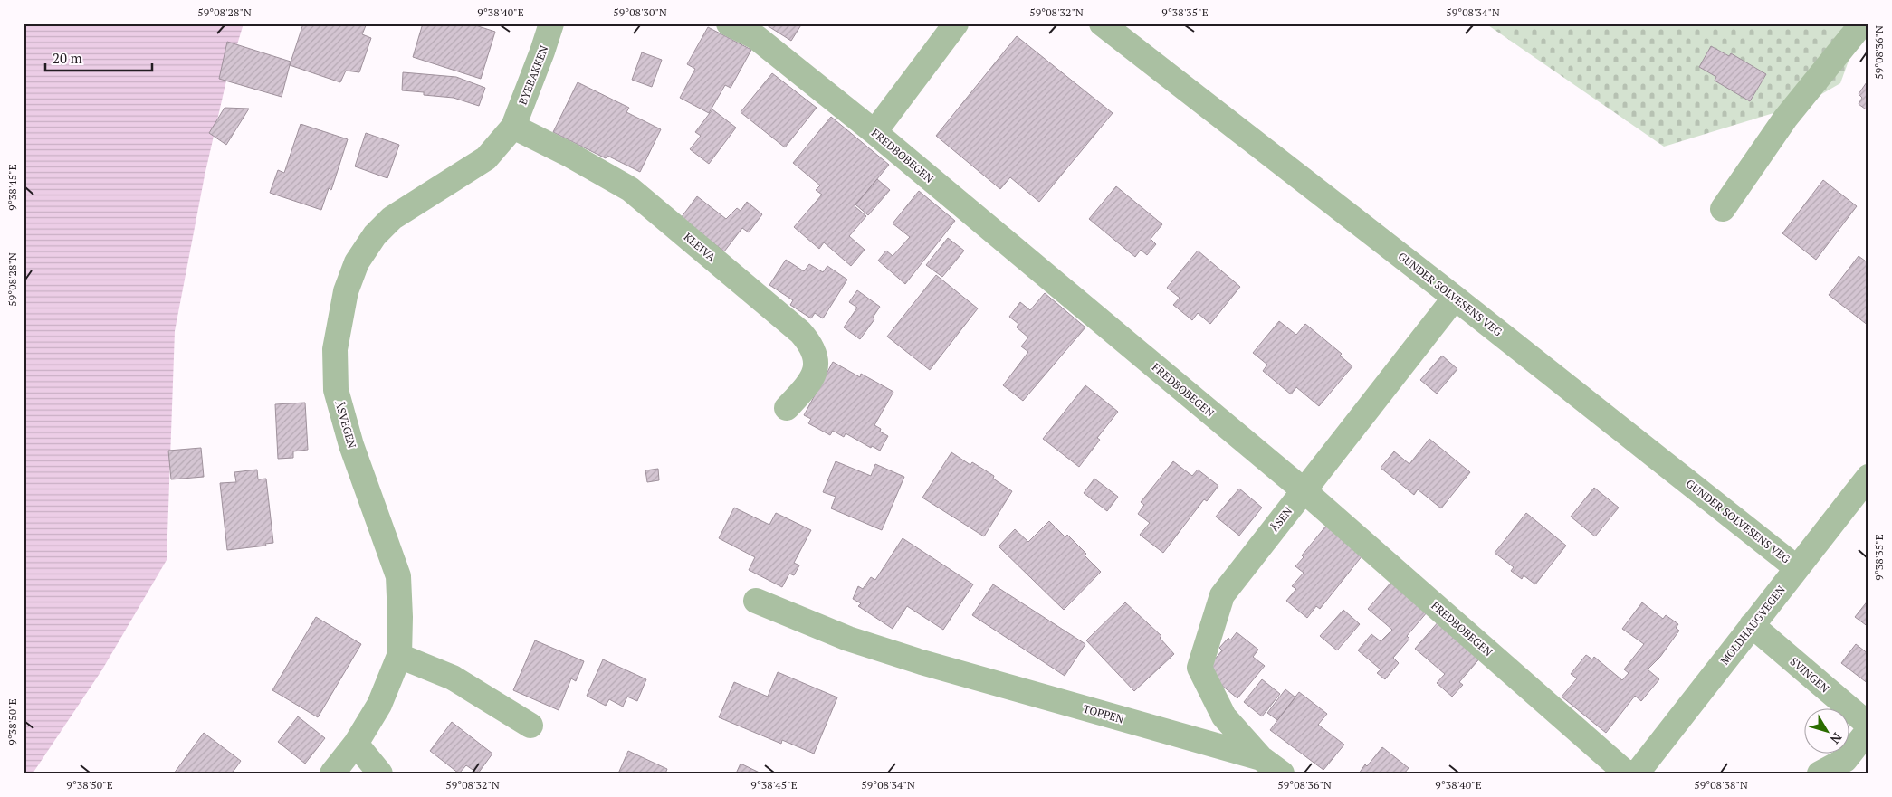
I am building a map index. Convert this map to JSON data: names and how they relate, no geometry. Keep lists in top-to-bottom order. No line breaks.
{"streets":{"street":["BYEBAKKEN","FREDBOBEGEN","KLEIVA","GUNDER SOLVESENS VEG","ÅSVEGEN","ÅSEN","MOLDHAUGVEGEN","SVINGEN","TOPPEN"]},"crossings":[["BYEBAKKEN","KLEIVA"],["BYEBAKKEN","ÅSVEGEN"],["FREDBOBEGEN","ÅSEN"],["KLEIVA","ÅSVEGEN"],["GUNDER SOLVESENS VEG","ÅSEN"],["GUNDER SOLVESENS VEG","MOLDHAUGVEGEN"],["ÅSEN","TOPPEN"],["MOLDHAUGVEGEN","SVINGEN"]],"scale_bar":"20 m","north":"bottom right","coordinates":["59°08'28\"N","9°38'40\"E","59°08'30\"N","59°08'32\"N","9°38'35\"E","59°08'34\"N","59°08'36\"N","9°38'45\"E","9°38'50\"E","59°08'38\"N"]}
